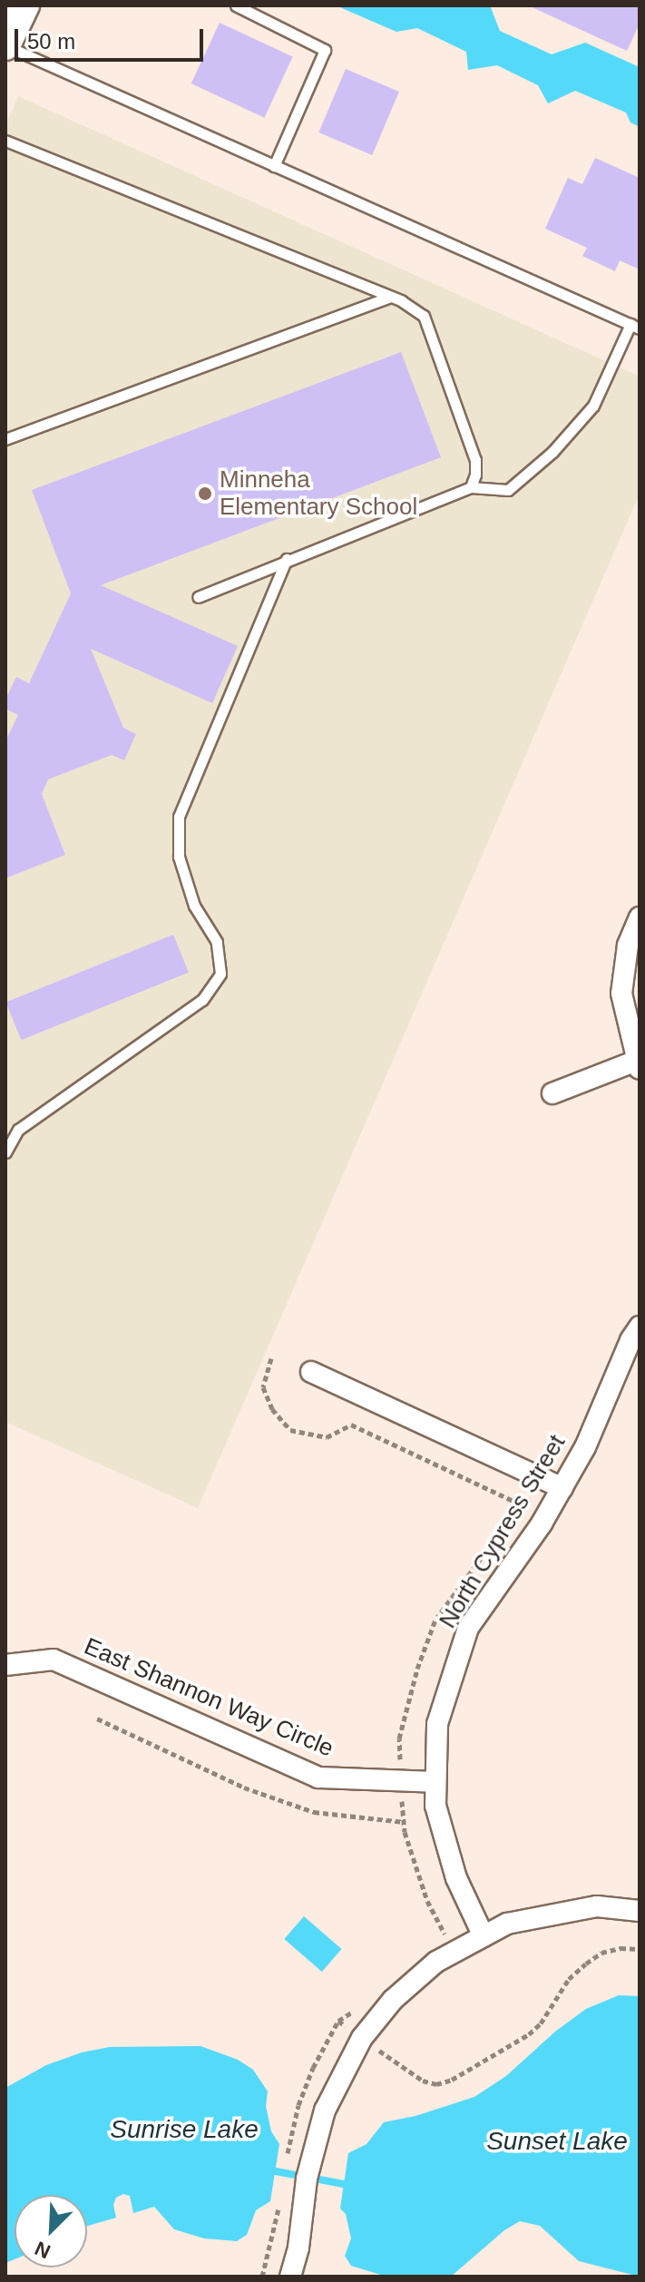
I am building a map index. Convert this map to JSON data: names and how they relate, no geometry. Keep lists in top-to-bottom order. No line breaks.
{"streets":{"street":["North Cypress Street","East Shannon Way Circle"]},"crossings":[["North Cypress Street","East Shannon Way Circle"]],"water":["Sunrise Lake","Sunset Lake"],"places":["Minneha Elementary School"],"scale_bar":"50 m","north":"bottom left"}
